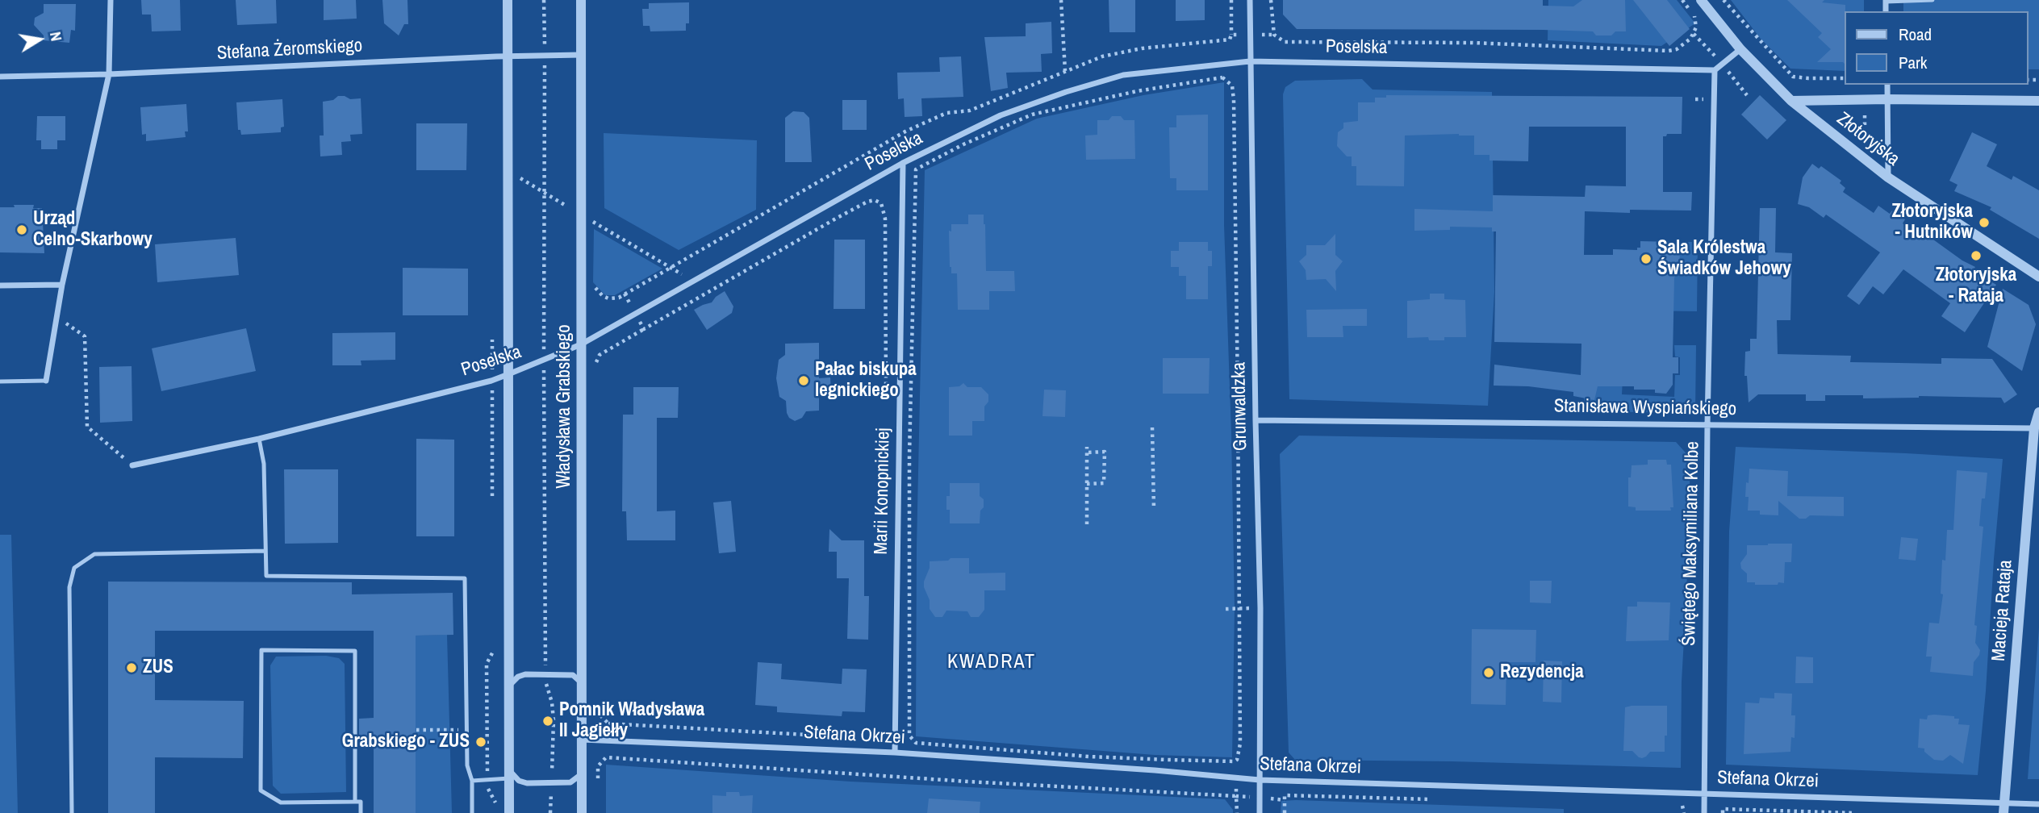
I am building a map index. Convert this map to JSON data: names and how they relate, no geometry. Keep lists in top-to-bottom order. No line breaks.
{"streets":{"street":["Poselska","Stefana Żeromskiego","Złotoryjska","Władysława Grabskiego","Grunwaldzka","Stanisława Wyspiańskiego","Marii Konopnickiej","Świętego Maksymiliana Kolbe","Macieja Rataja","Stefana Okrzei"]},"crossings":[["Poselska","Władysława Grabskiego"],["Poselska","Grunwaldzka"],["Poselska","Marii Konopnickiej"],["Poselska","Świętego Maksymiliana Kolbe"],["Stefana Żeromskiego","Władysława Grabskiego"],["Władysława Grabskiego","Stefana Okrzei"],["Grunwaldzka","Stanisława Wyspiańskiego"],["Grunwaldzka","Stefana Okrzei"],["Stanisława Wyspiańskiego","Świętego Maksymiliana Kolbe"],["Stanisława Wyspiańskiego","Macieja Rataja"],["Marii Konopnickiej","Stefana Okrzei"],["Świętego Maksymiliana Kolbe","Stefana Okrzei"],["Macieja Rataja","Stefana Okrzei"]],"districts":["KWADRAT"],"places":["Złotoryjska - Hutników","Urząd Celno-Skarbowy","Złotoryjska - Rataja","Sala Królestwa Świadków Jehowy","Pałac biskupa legnickiego","ZUS","Rezydencja","Pomnik Władysława II Jagiełły","Grabskiego - ZUS"],"legend":["Road","Park"],"north":"right"}
